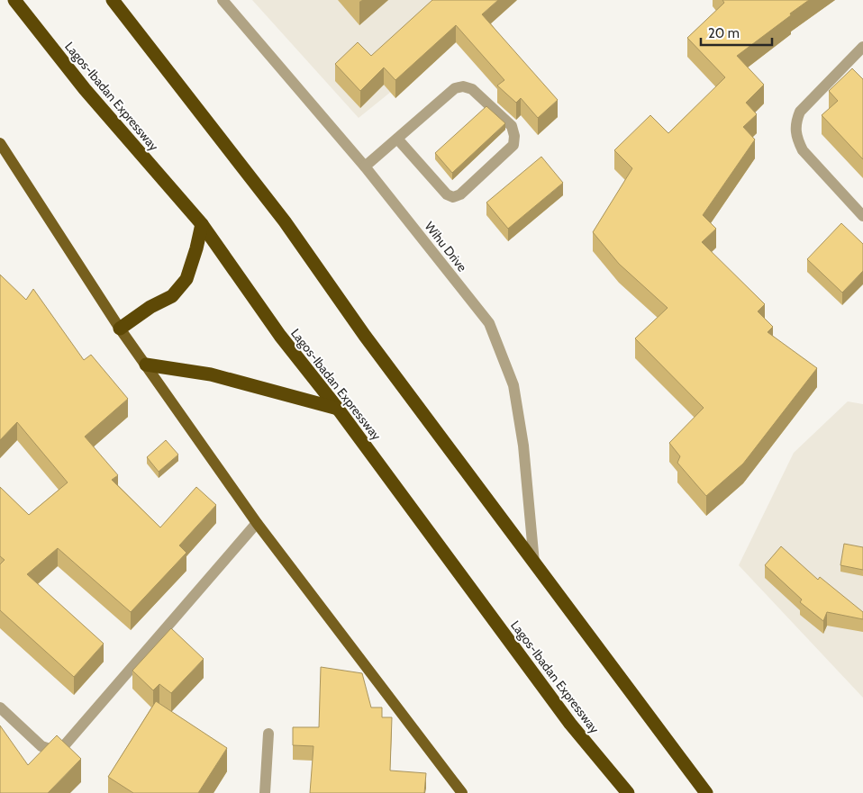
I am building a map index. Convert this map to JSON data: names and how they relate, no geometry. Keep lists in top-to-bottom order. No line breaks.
{"streets":{"highway":["Lagos-Ibadan Expressway"],"street":["Wihu Drive"]},"scale_bar":"20 m"}
